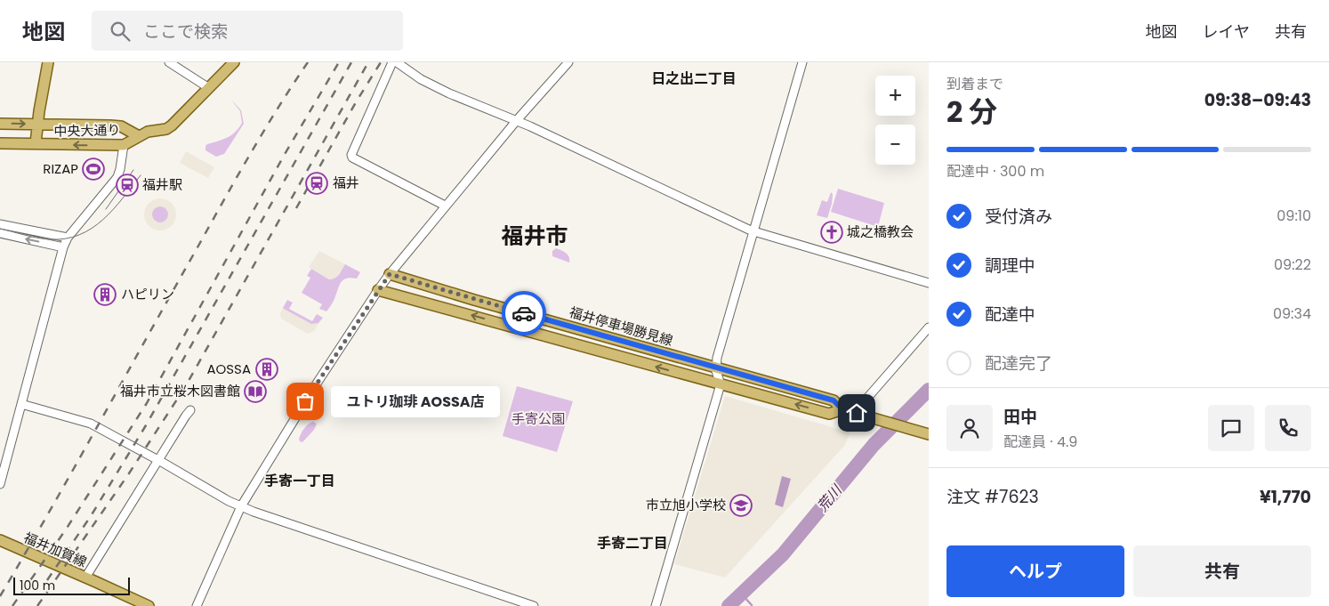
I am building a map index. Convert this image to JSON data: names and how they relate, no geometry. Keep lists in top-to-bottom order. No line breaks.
{"streets":{"main road":["中央大通り","福井停車場勝見線","福井加賀線"]},"districts":["日之出二丁目","福井市","手寄一丁目","手寄二丁目"],"water":["荒川"],"parks":["手寄公園"],"places":{"sports":["RIZAP"],"station":["福井","福井駅"],"church":["城之橋教会"],"building":["ハピリン","AOSSA"],"library":["福井市立桜木図書館"],"other":["ユトリ珈琲 AOSSA店"],"school or university":["市立旭小学校"]},"scale_bar":"100 m","page":{"header":"地図","search":"ここで検索","nav":["地図","レイヤ","共有"],"heading":["2 分","到着まで","09:38–09:43"],"panel":["田中","配達員 · 4.9","注文 #7623","¥1,770"],"map_buttons":["+","−"],"bar":"配達中 · 300 m","list":[["受付済み","09:10"],["調理中","09:22"],["配達中","09:34"],"配達完了"],"bubble":"ユトリ珈琲 AOSSA店","buttons":["ヘルプ","共有"],"scale":"100 m"}}
